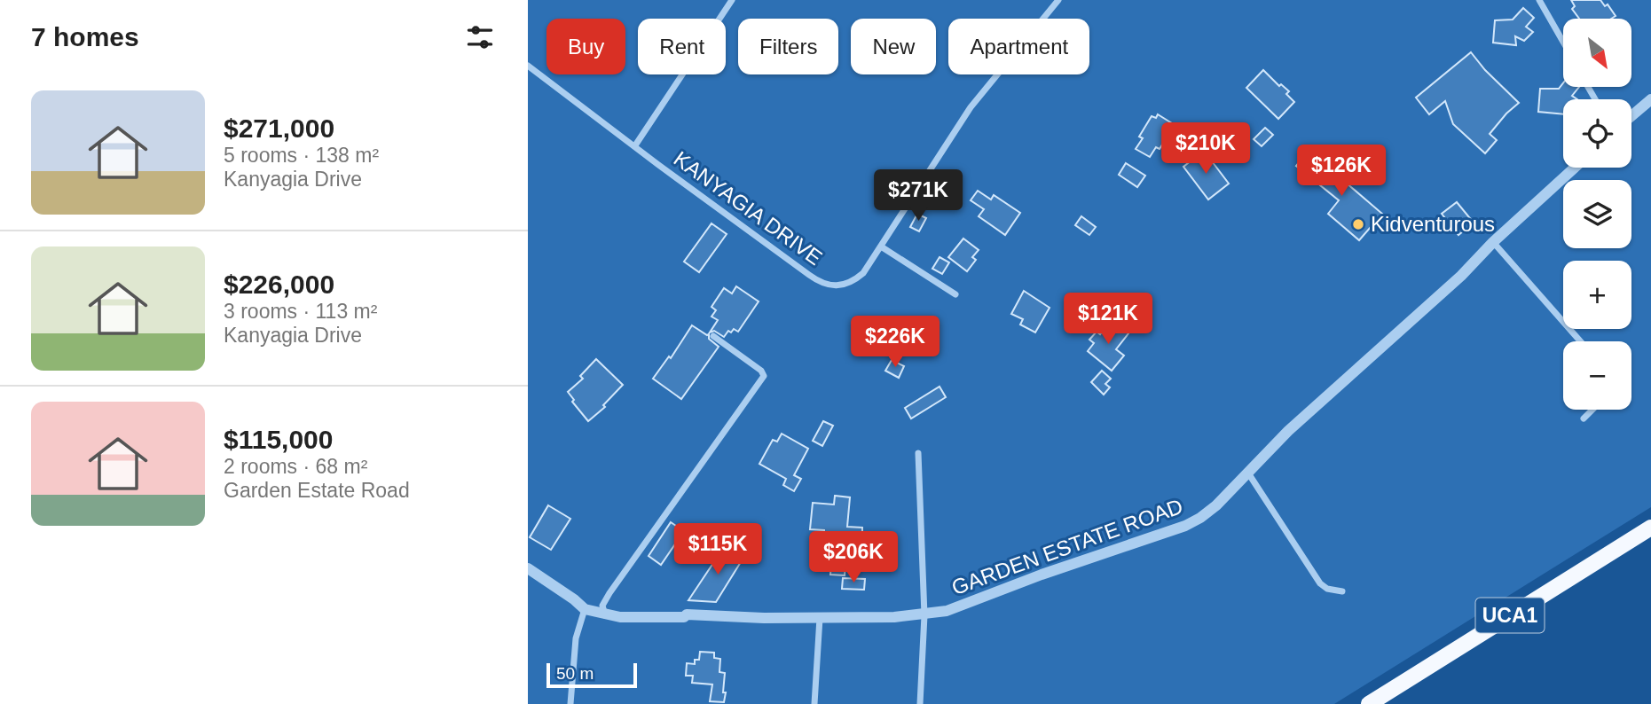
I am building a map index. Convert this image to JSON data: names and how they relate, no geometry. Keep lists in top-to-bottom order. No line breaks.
{"streets":{"main road":["UCA1"],"street":["KANYAGIA DRIVE","GARDEN ESTATE ROAD"]},"places":["Kidventurous"],"scale_bar":"50 m","north":"bottom right","page":{"heading":"7 homes","map_buttons":["+","−"],"chip":["Buy","Rent","Filters","New","Apartment"],"list":[{"name":"$271,000","note":"5 rooms · 138 m² · Kanyagia Drive"},{"name":"$226,000","note":"3 rooms · 113 m² · Kanyagia Drive"},{"name":"$115,000","note":"2 rooms · 68 m² · Garden Estate Road"}],"price":["$210K","$126K","$271K","$121K","$226K","$115K","$206K"],"scale":"50 m"}}
